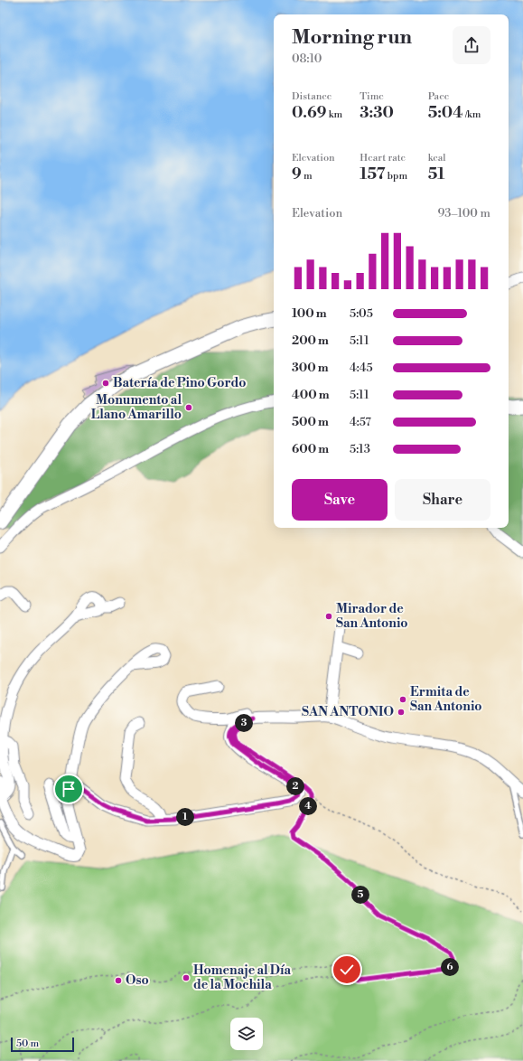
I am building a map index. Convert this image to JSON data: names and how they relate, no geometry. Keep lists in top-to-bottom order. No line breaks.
{"places":["Batería de Pino Gordo","Monumento al Llano Amarillo","Mirador de San Antonio","Ermita de San Antonio","SAN ANTONIO","Homenaje al Día de la Mochila","Oso"],"scale_bar":"50 m","page":{"heading":["Morning run","08:10"],"stats":[["Distance","0.69 km"],["Time","3:30"],["Pace","5:04 /km"],["Elevation","9 m"],["Heart rate","157 bpm"],["kcal","51"]],"chart":["Elevation","93–100 m"],"list":[{"name":"100 m","note":"5:05"},{"name":"200 m","note":"5:11"},{"name":"300 m","note":"4:45"},{"name":"400 m","note":"5:11"},{"name":"500 m","note":"4:57"},{"name":"600 m","note":"5:13"}],"buttons":["Save","Share"],"pins":["3","2","4","1","5","6"],"scale":"50 m"}}
